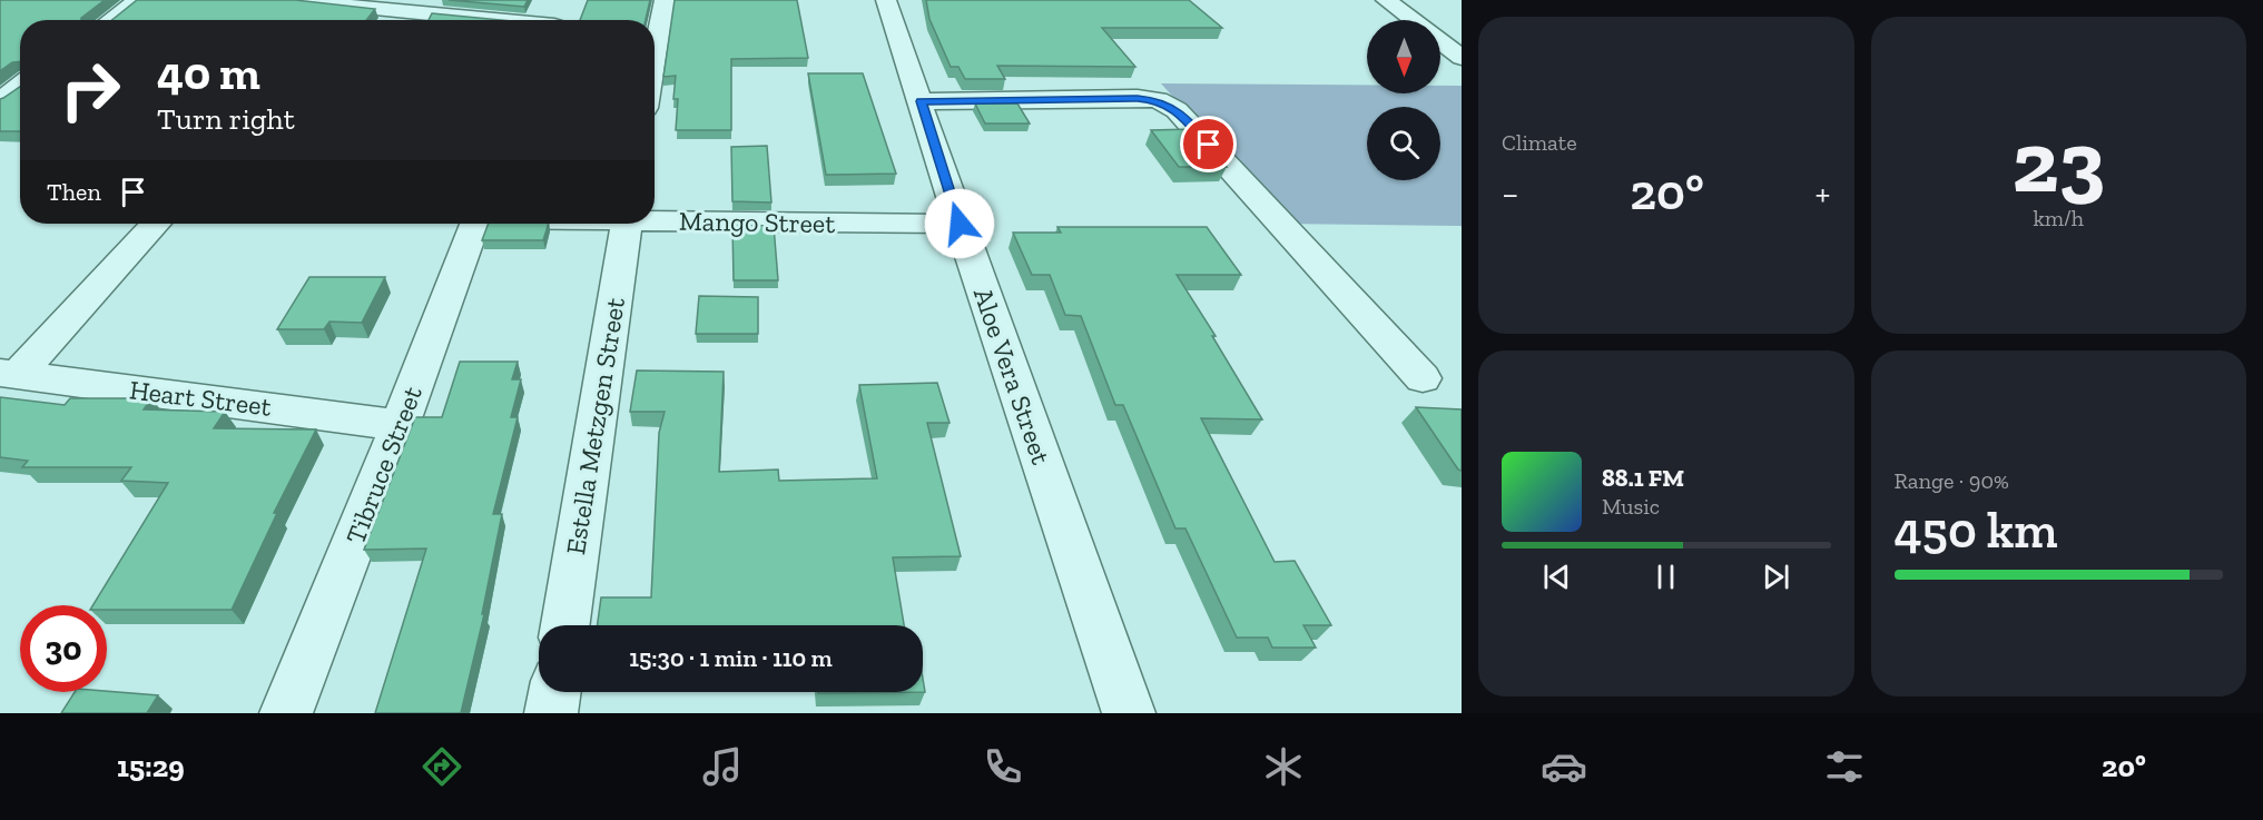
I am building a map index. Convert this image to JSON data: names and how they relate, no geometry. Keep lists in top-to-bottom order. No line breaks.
{"streets":{"street":["Mango Street","Aloe Vera Street","Heart Street","Estella Metzgen Street","Tibruce Street"]},"crossings":[["Mango Street","Aloe Vera Street"],["Heart Street","Tibruce Street"]],"north":"bottom","page":{"tile":["Climate",["23","km/h"],["Range · 90%","450 km"]],"turn":["40 m","Turn right"],"then":"Then","heat":["−","20°","+"],"song":["88.1 FM","Music"],"limit":"30","trip":"15:30 · 1 min · 110 m","tabs":["15:29","20°"]}}
